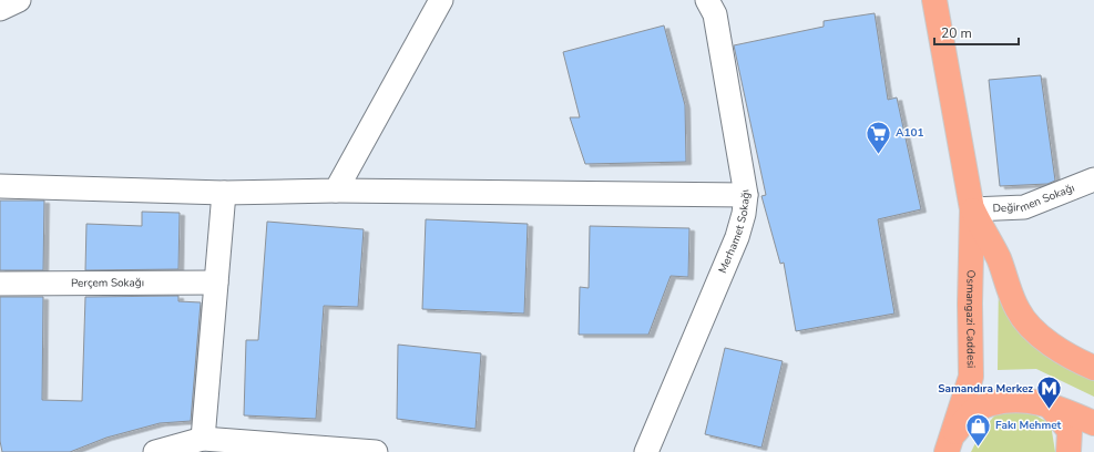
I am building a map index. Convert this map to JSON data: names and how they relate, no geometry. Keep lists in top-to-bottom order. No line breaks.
{"streets":{"main road":["Osmangazi Caddesi"],"street":["Değirmen Sokağı","Merhamet Sokağı","Perçem Sokağı"]},"crossings":[["Değirmen Sokağı","Osmangazi Caddesi"]],"places":{"supermarket":["A101"],"metro station":["Samandıra Merkez"],"shop":["Fakı Mehmet"]},"scale_bar":"20 m"}
